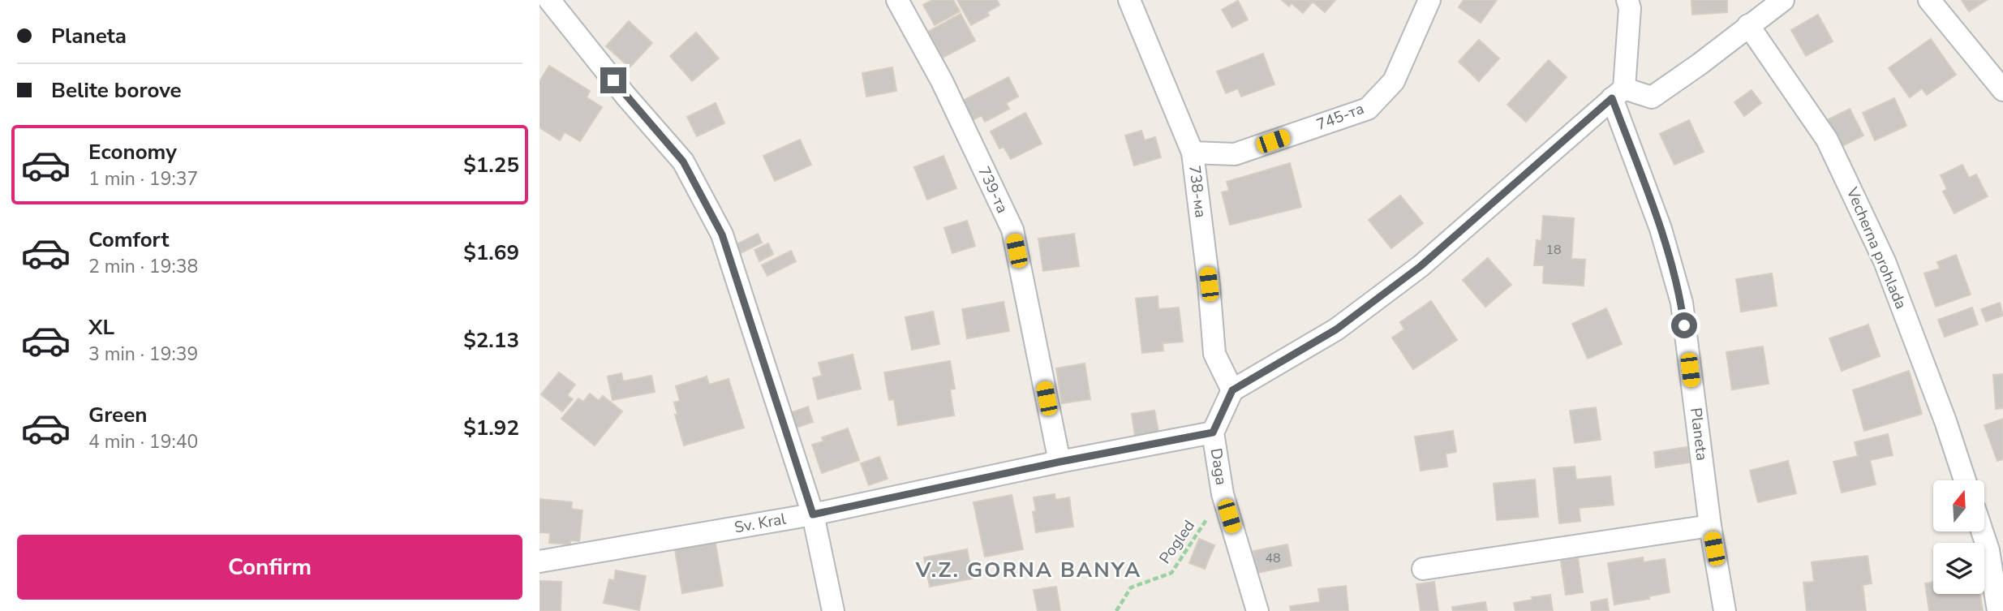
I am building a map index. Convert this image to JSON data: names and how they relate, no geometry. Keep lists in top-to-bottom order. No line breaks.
{"streets":{"street":["745-та","739-та","738-ма","Vecherna prohlada","Planeta","Daga","Sv. Kral"],"path":["Pogled"]},"crossings":[["745-та","738-ма"],["739-та","Sv. Kral"],["738-ма","Daga"],["Daga","Sv. Kral"],["Daga","Pogled"]],"districts":["V.Z. GORNA BANYA"],"house_numbers":["18","48"],"north":"top","page":{"banner":["Planeta","Belite borove"],"list":[{"name":"Economy","note":"1 min · 19:37","value":"$1.25"},{"name":"Comfort","note":"2 min · 19:38","value":"$1.69"},{"name":"XL","note":"3 min · 19:39","value":"$2.13"},{"name":"Green","note":"4 min · 19:40","value":"$1.92"}],"buttons":"Confirm"}}
